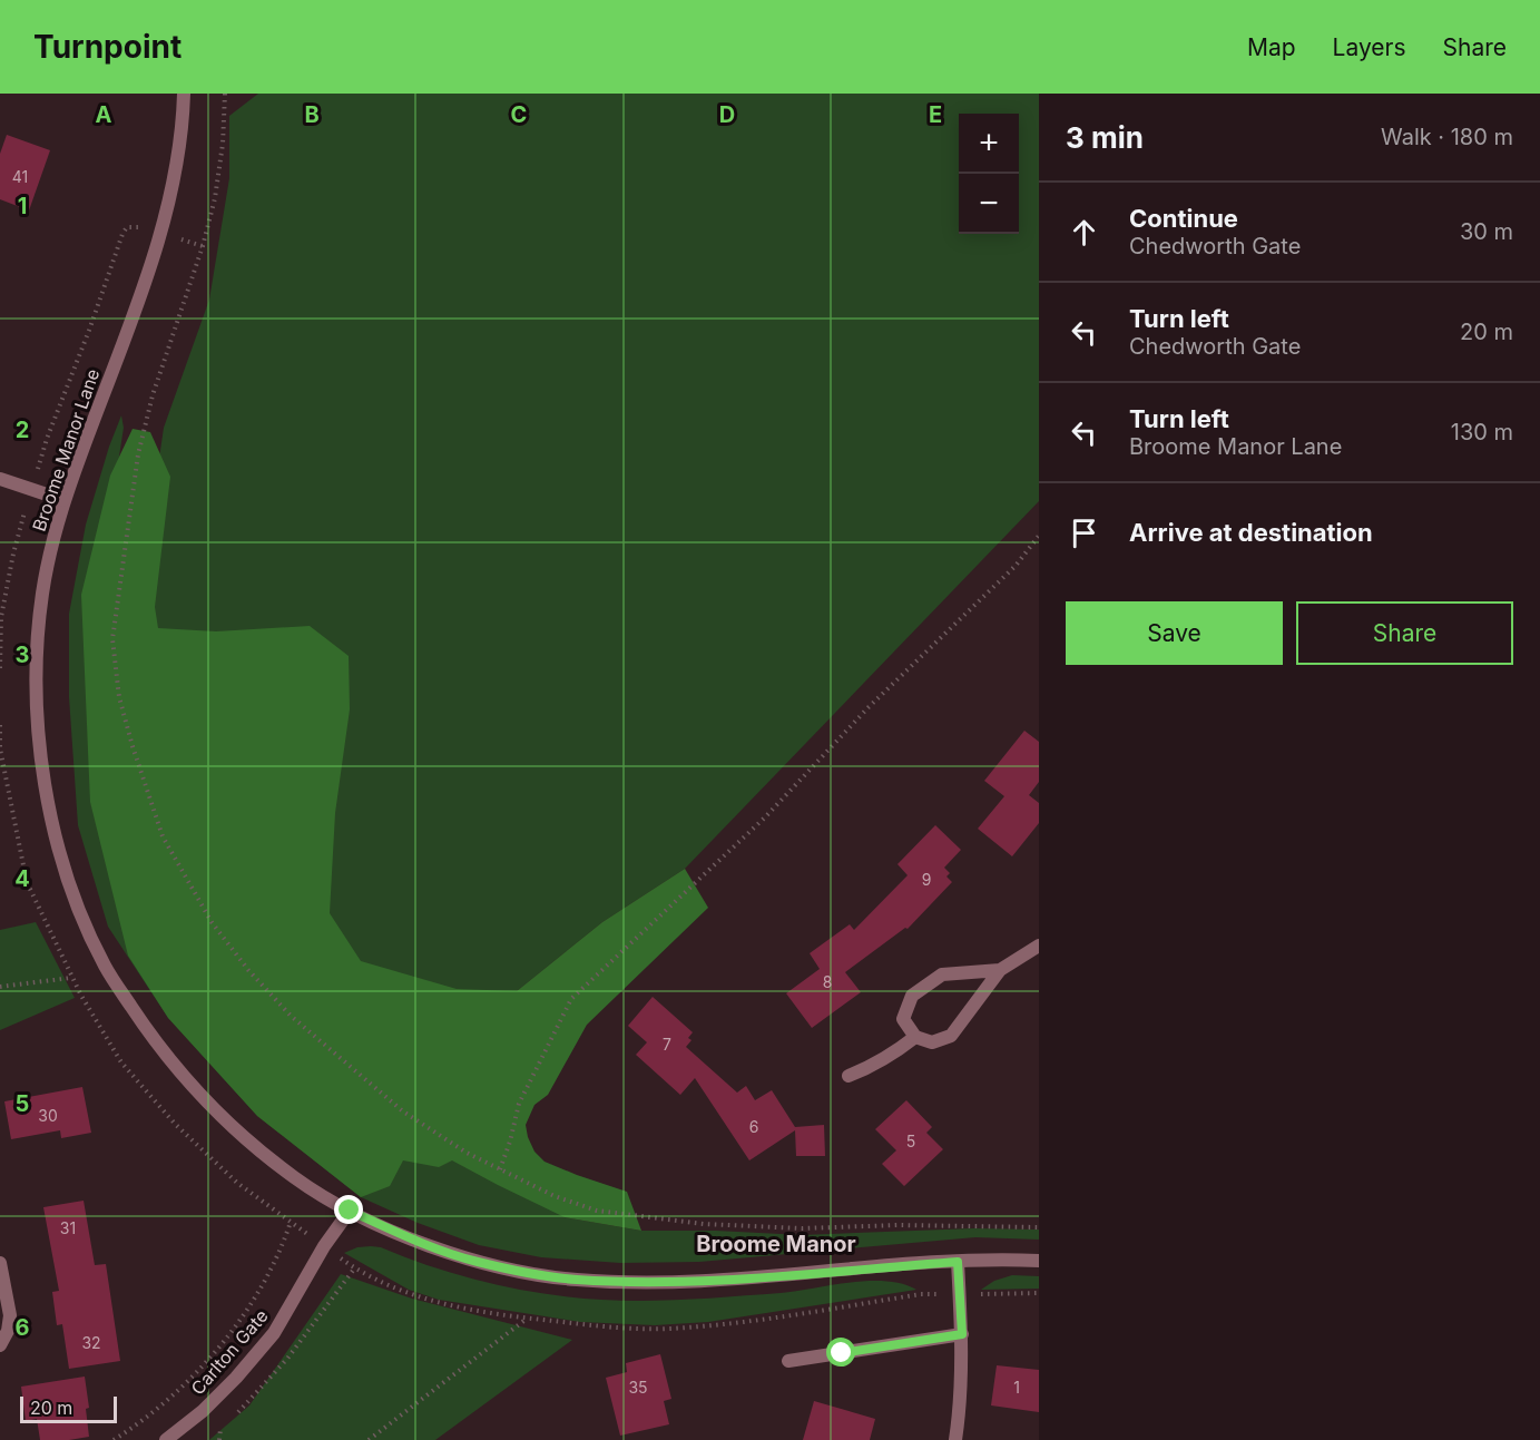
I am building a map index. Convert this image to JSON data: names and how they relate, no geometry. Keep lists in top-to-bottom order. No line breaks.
{"streets":{"street":["Broome Manor Lane","Carlton Gate"]},"crossings":[["Broome Manor Lane","Carlton Gate"]],"districts":["Broome Manor"],"house_numbers":["41","9","8","7","30","6","5","31","32","35","1"],"scale_bar":"20 m","page":{"header":"Turnpoint","nav":["Map","Layers","Share"],"heading":["3 min","Walk · 180 m"],"map_buttons":["+","−"],"list":[["Continue","Chedworth Gate","30 m"],["Turn left","Chedworth Gate","20 m"],["Turn left","Broome Manor Lane","130 m"],"Arrive at destination"],"buttons":["Save","Share"],"scale":"20 m"},"grid":{"columns":["A","B","C","D","E"],"rows":["1","2","3","4","5","6"]}}
